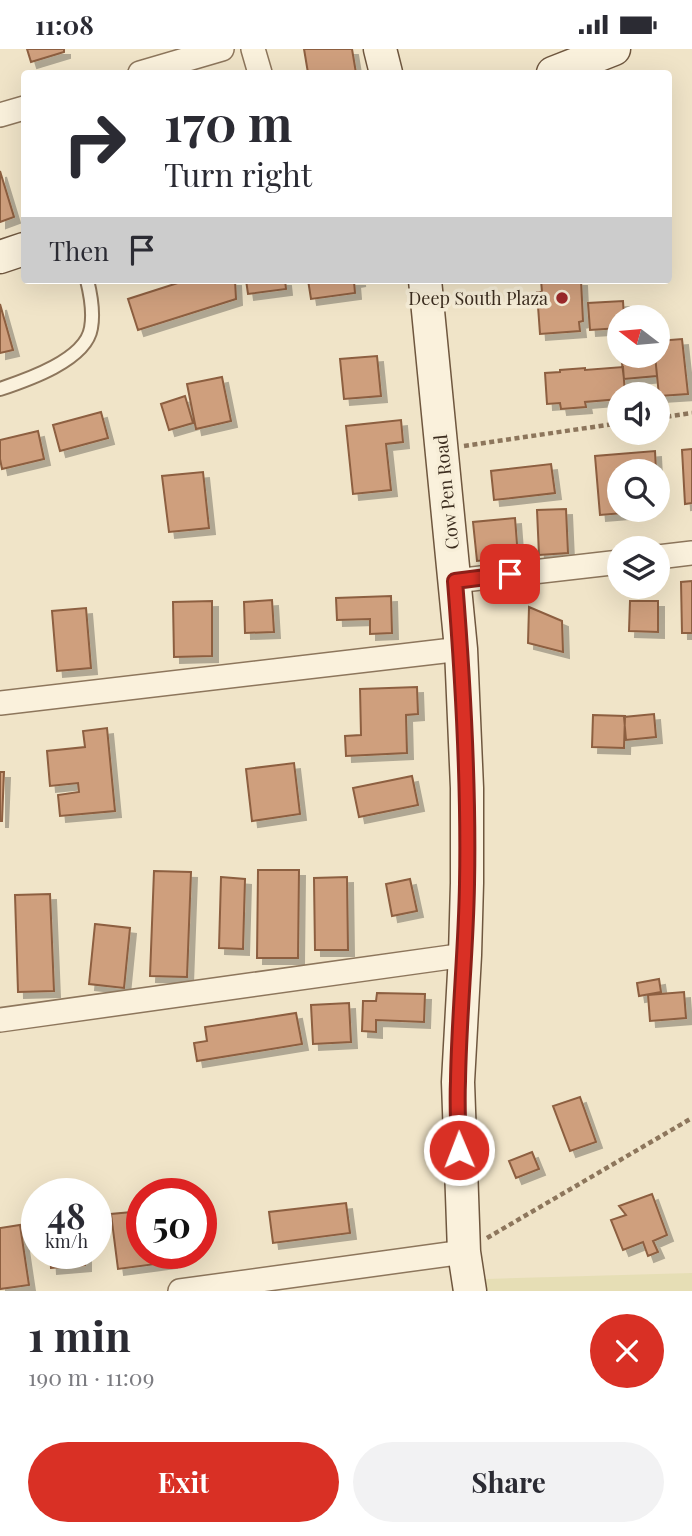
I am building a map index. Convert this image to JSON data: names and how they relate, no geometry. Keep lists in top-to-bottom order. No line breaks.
{"streets":{"main road":["Cow Pen Road"]},"places":["Deep South Plaza"],"north":"left","page":{"status":"11:08","turn":["170 m","Turn right"],"then":"Then","speed":"48 km/h","limit":"50","heading":["1 min","190 m · 11:09"],"buttons":["Exit","Share"]}}
